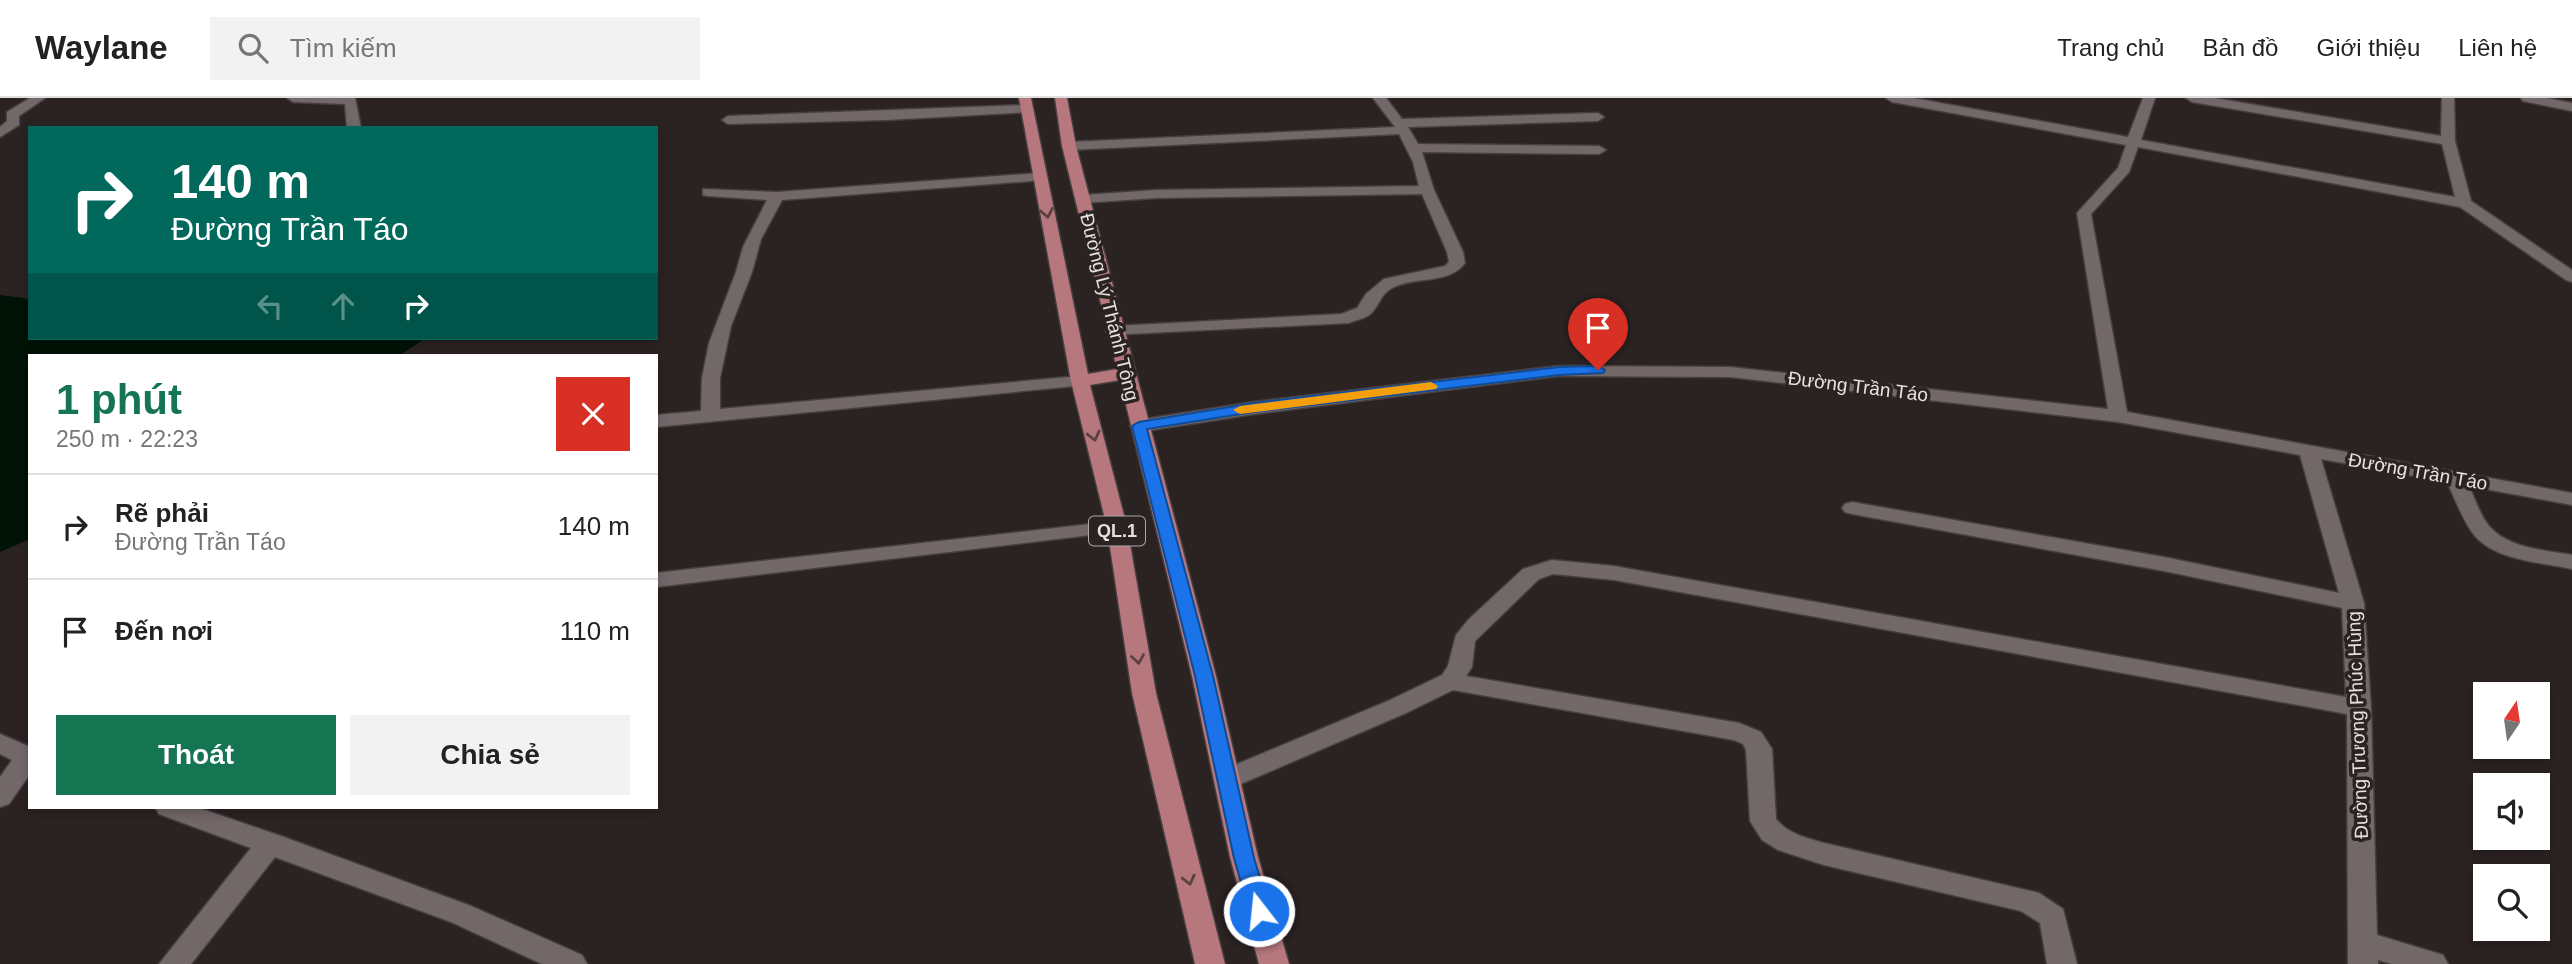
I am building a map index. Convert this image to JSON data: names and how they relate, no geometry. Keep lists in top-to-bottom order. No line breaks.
{"streets":{"main road":["Đường Lý Thánh Tông","QL.1"],"street":["Đường Trần Táo","Đường Trương Phúc Hùng"]},"crossings":[["Đường Lý Thánh Tông","Đường Trần Táo"],["Đường Trần Táo","Đường Trương Phúc Hùng"]],"north":"top","page":{"header":"Waylane","search":"Tìm kiếm","nav":["Trang chủ","Bản đồ","Giới thiệu","Liên hệ"],"turn":["140 m","Đường Trần Táo"],"heading":["1 phút","250 m · 22:23"],"list":[{"name":"Rẽ phải","note":"Đường Trần Táo","value":"140 m"},{"name":"Đến nơi","value":"110 m"}],"buttons":["Thoát","Chia sẻ"]}}
